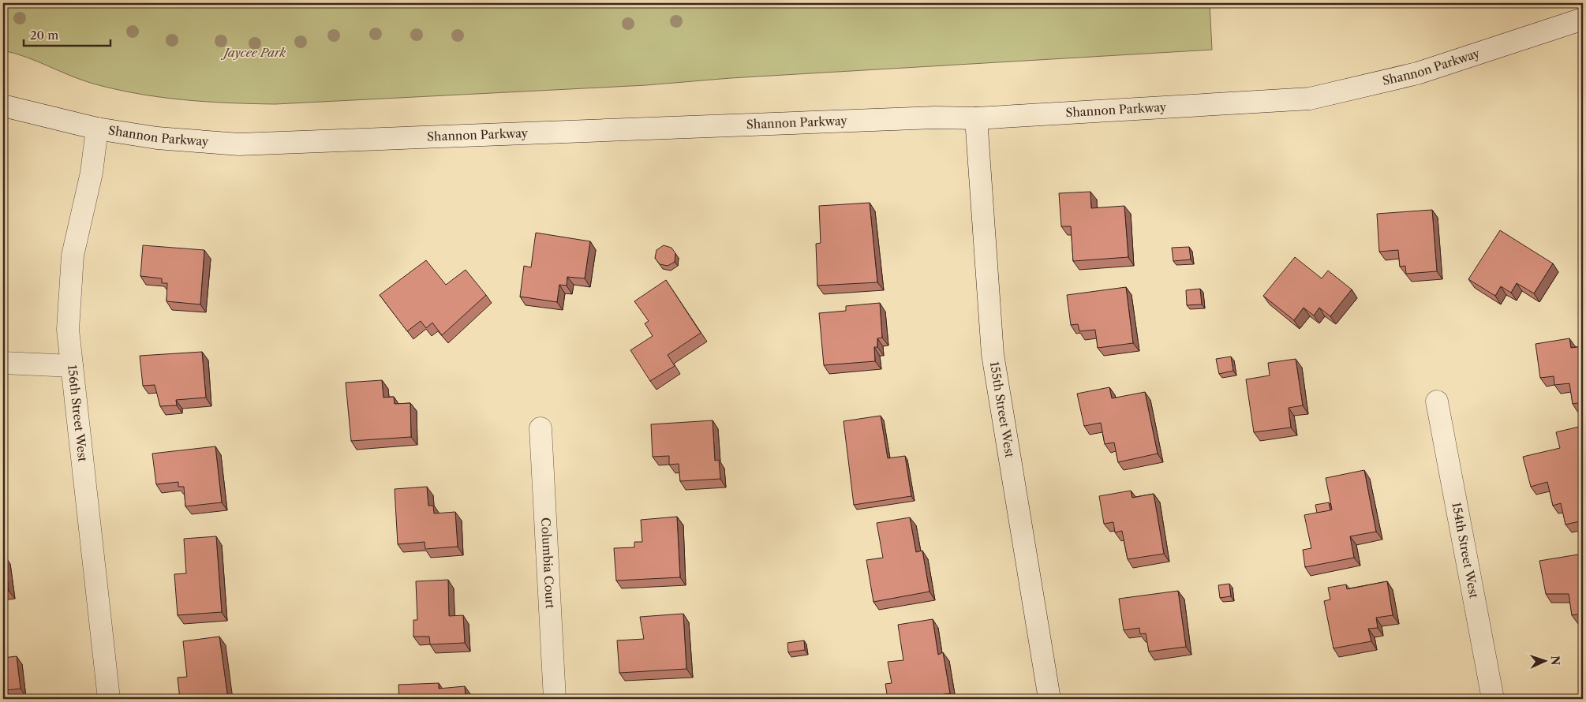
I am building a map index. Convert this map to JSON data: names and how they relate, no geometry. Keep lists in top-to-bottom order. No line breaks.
{"streets":{"street":["Shannon Parkway","155th Street West","156th Street West","154th Street West","Columbia Court"]},"crossings":[["Shannon Parkway","155th Street West"],["Shannon Parkway","156th Street West"]],"parks":["Jaycee Park"],"scale_bar":"20 m","north":"right"}
